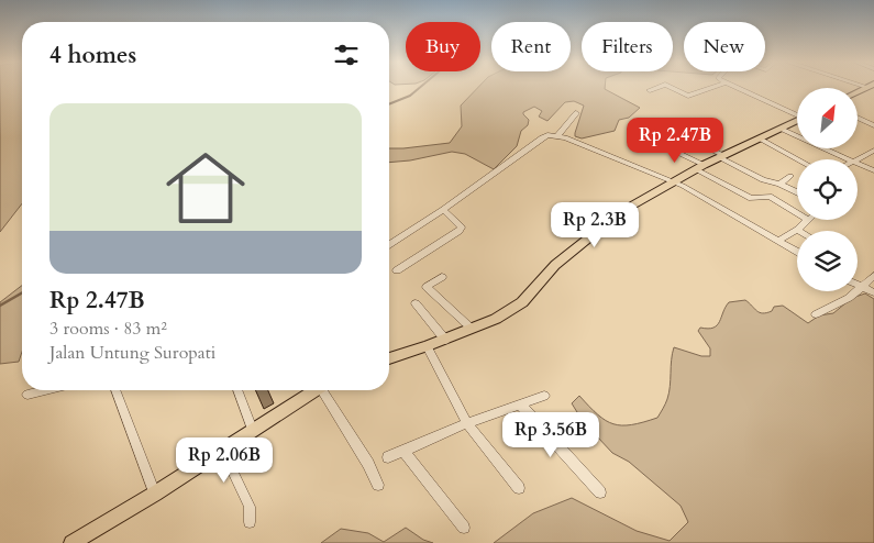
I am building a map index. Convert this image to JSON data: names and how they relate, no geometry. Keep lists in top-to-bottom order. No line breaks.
{"north":"top right","page":{"chip":["Buy","Rent","Filters","New"],"heading":"4 homes","list":[{"name":"Rp 2.47B","note":"3 rooms · 83 m² · Jalan Untung Suropati"}],"price":["Rp 2.47B","Rp 2.3B","Rp 3.56B","Rp 2.06B"]}}
